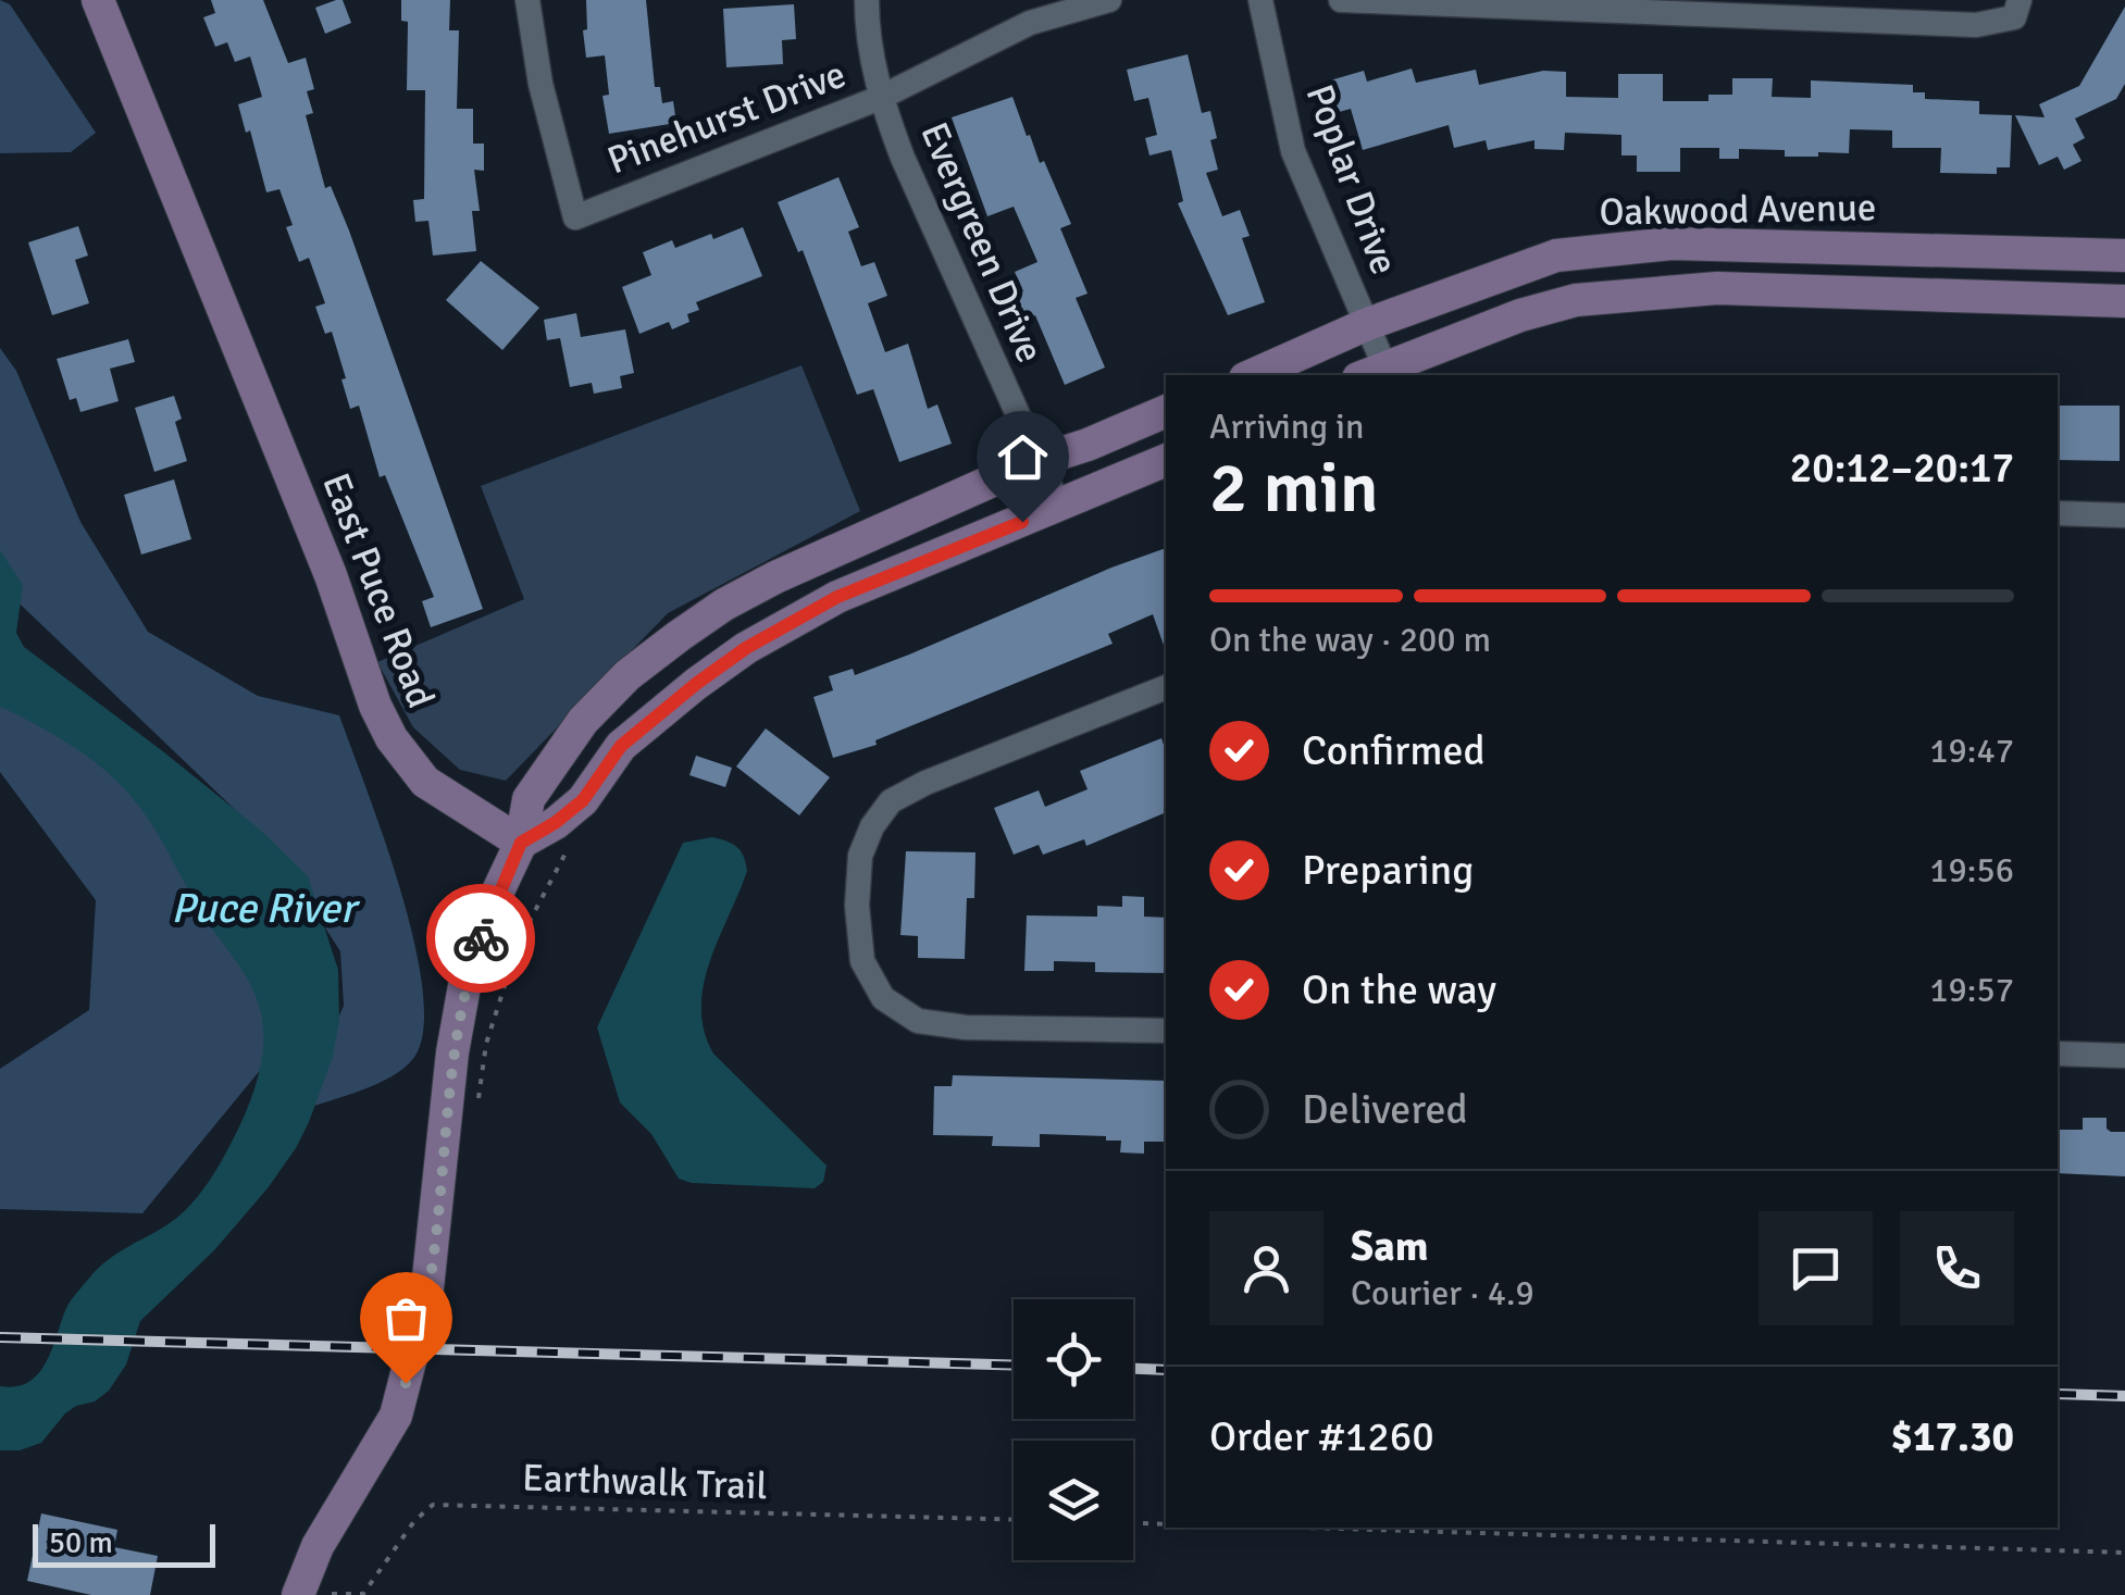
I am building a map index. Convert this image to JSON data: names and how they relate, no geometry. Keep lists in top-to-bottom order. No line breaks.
{"streets":{"street":["Pinehurst Drive","Poplar Drive","Oakwood Avenue","Evergreen Drive","East Puce Road"],"path":["Earthwalk Trail"]},"crossings":[["Pinehurst Drive","Evergreen Drive"],["Poplar Drive","Oakwood Avenue"]],"water":["Puce River"],"scale_bar":"50 m","page":{"heading":["2 min","Arriving in","20:12–20:17"],"panel":["Sam","Courier · 4.9","Order #1260","$17.30"],"bar":"On the way · 200 m","list":[["Confirmed","19:47"],["Preparing","19:56"],["On the way","19:57"],"Delivered"],"scale":"50 m"}}
